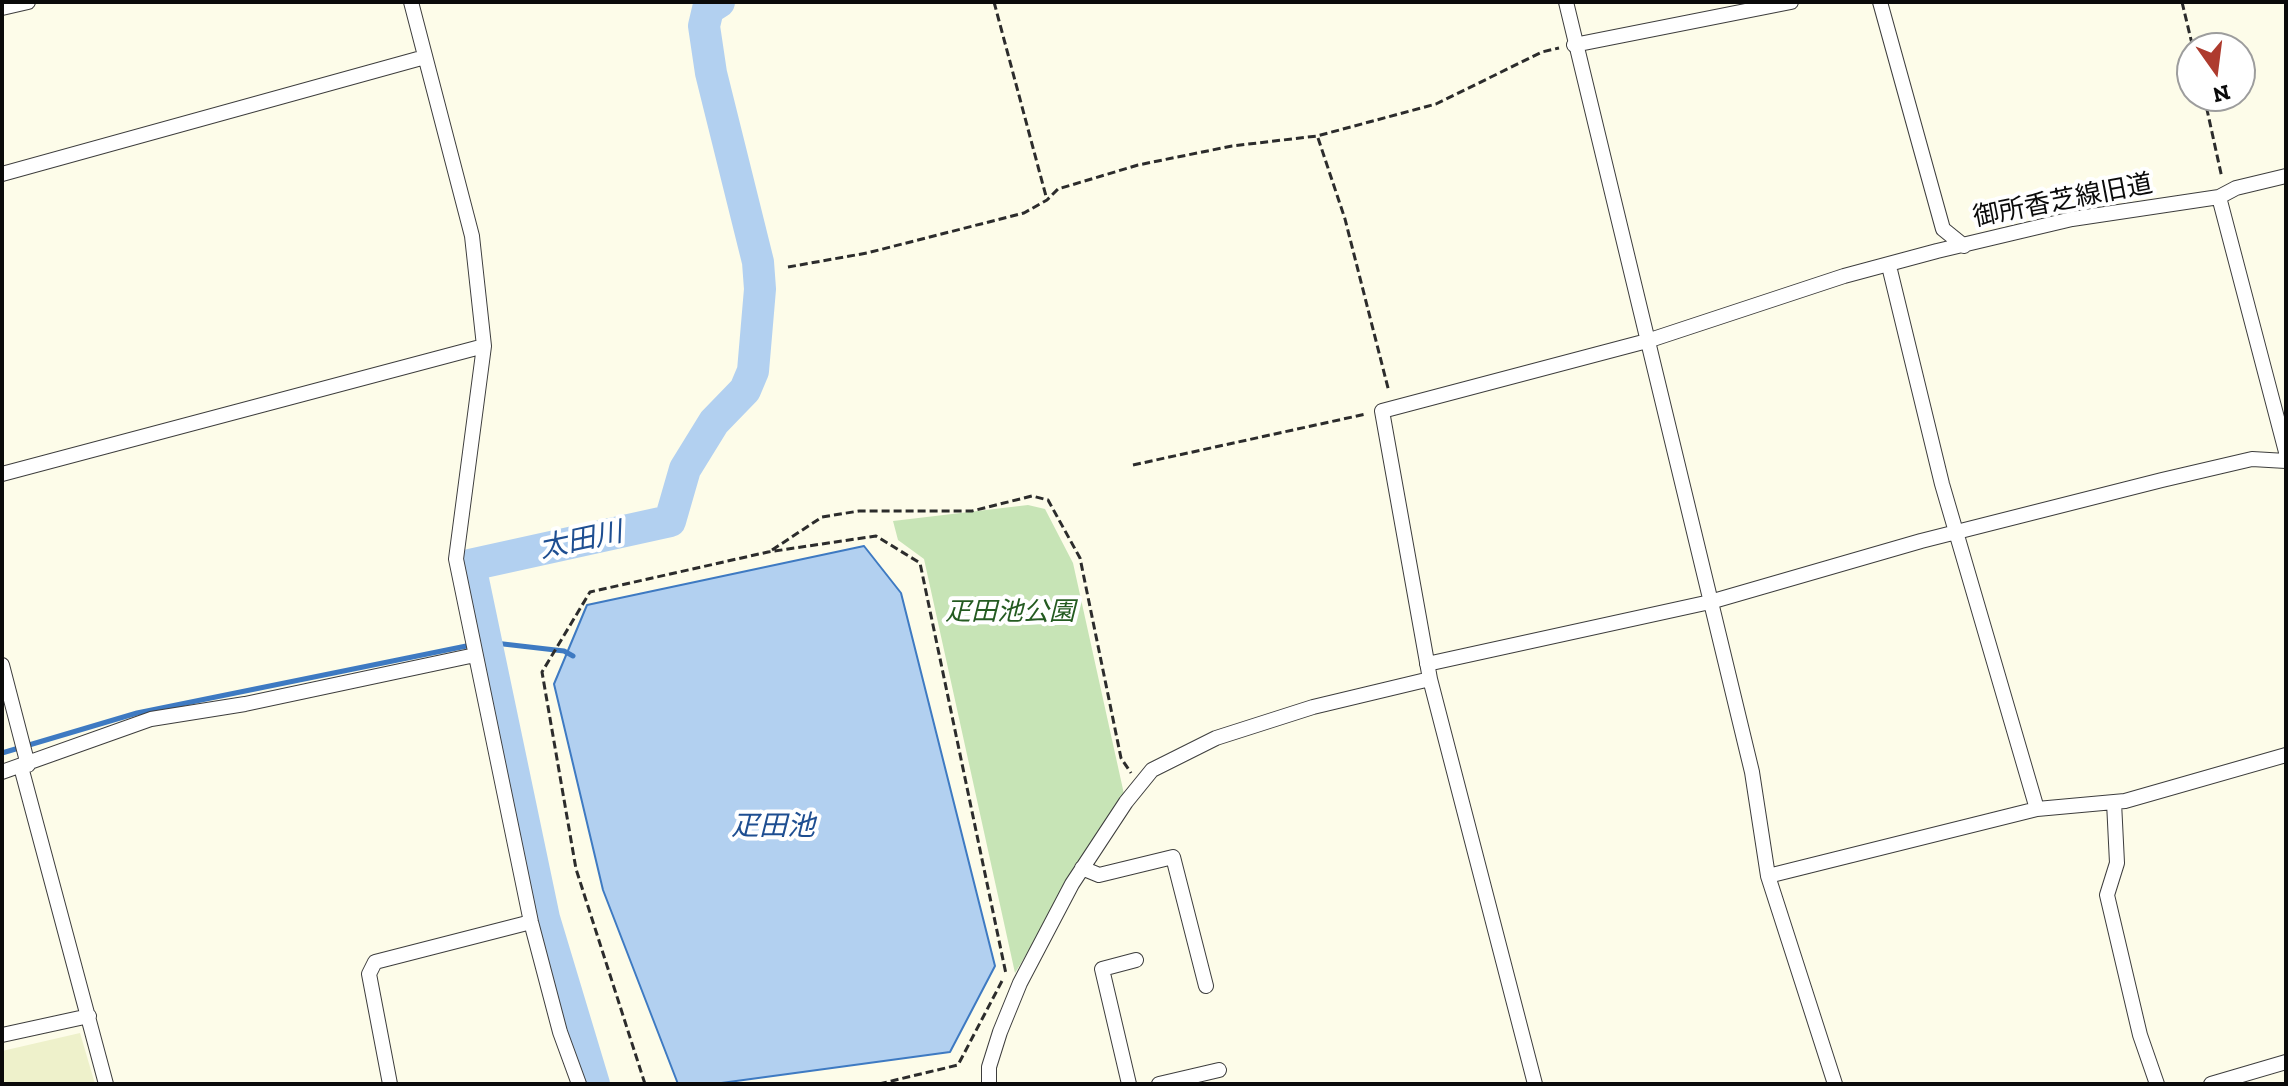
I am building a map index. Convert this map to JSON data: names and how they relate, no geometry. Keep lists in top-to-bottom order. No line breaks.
{"streets":{"street":["御所香芝線旧道"]},"water":["太田川","疋田池"],"parks":["疋田池公園"],"north":"bottom"}
